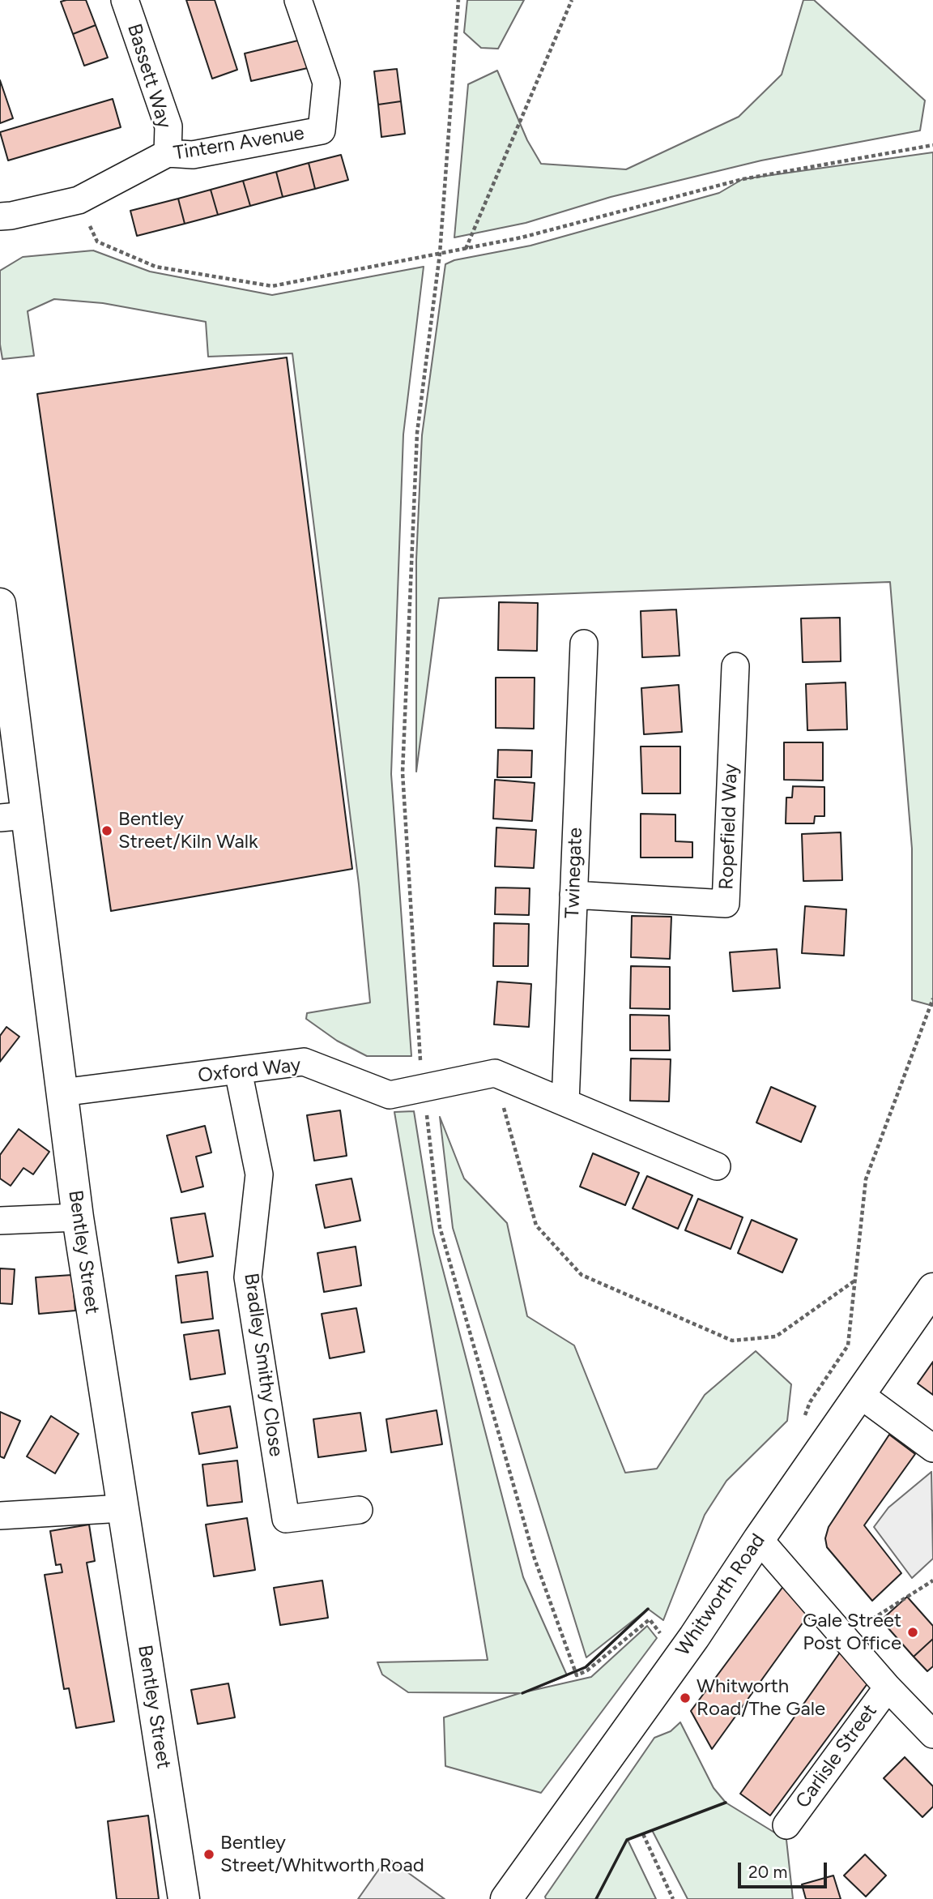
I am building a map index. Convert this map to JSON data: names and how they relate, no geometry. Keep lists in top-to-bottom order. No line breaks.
{"streets":{"street":["Bassett Way","Tintern Avenue","Ropefield Way","Twinegate","Oxford Way","Bentley Street","Bradley Smithy Close","Whitworth Road","Carlisle Street"]},"crossings":[["Bassett Way","Tintern Avenue"],["Ropefield Way","Twinegate"],["Oxford Way","Bentley Street"],["Oxford Way","Bradley Smithy Close"]],"places":["Bentley Street/Kiln Walk","Gale Street Post Office","Whitworth Road/The Gale","Bentley Street/Whitworth Road"],"scale_bar":"20 m"}
